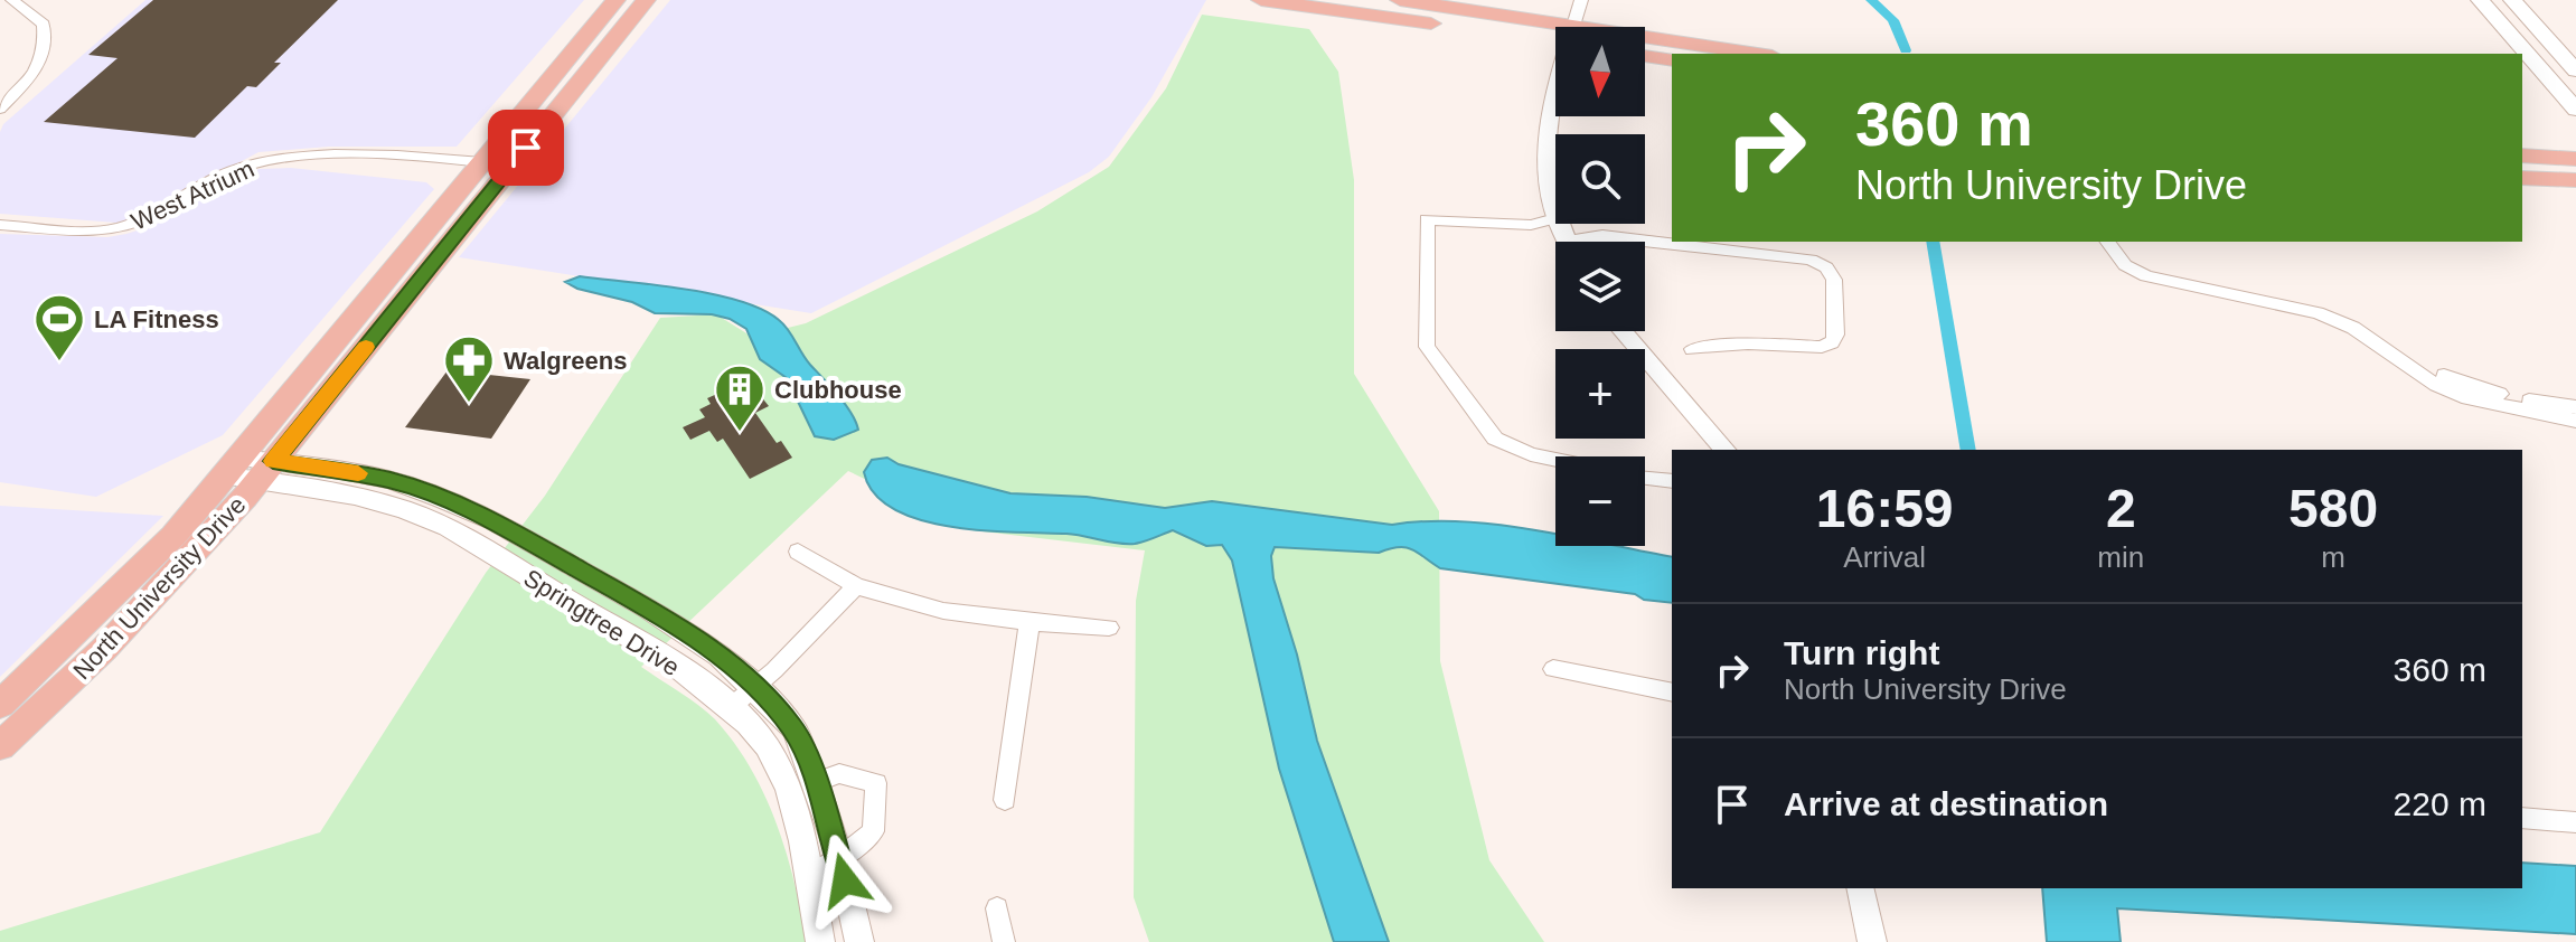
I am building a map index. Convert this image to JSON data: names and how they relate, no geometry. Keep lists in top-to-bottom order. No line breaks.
{"streets":{"main road":["North University Drive"],"street":["West Atrium","Springtree Drive"]},"crossings":[["West Atrium","North University Drive"],["North University Drive","Springtree Drive"]],"places":{"sports":["LA Fitness"],"pharmacy":["Walgreens"],"building":["Clubhouse"]},"north":"bottom","page":{"map_buttons":["+","−"],"turn":["360 m","North University Drive"],"eta":["16:59","Arrival","2","min","580","m"],"list":[{"name":"Turn right","note":"North University Drive","value":"360 m"},{"name":"Arrive at destination","value":"220 m"}]}}
